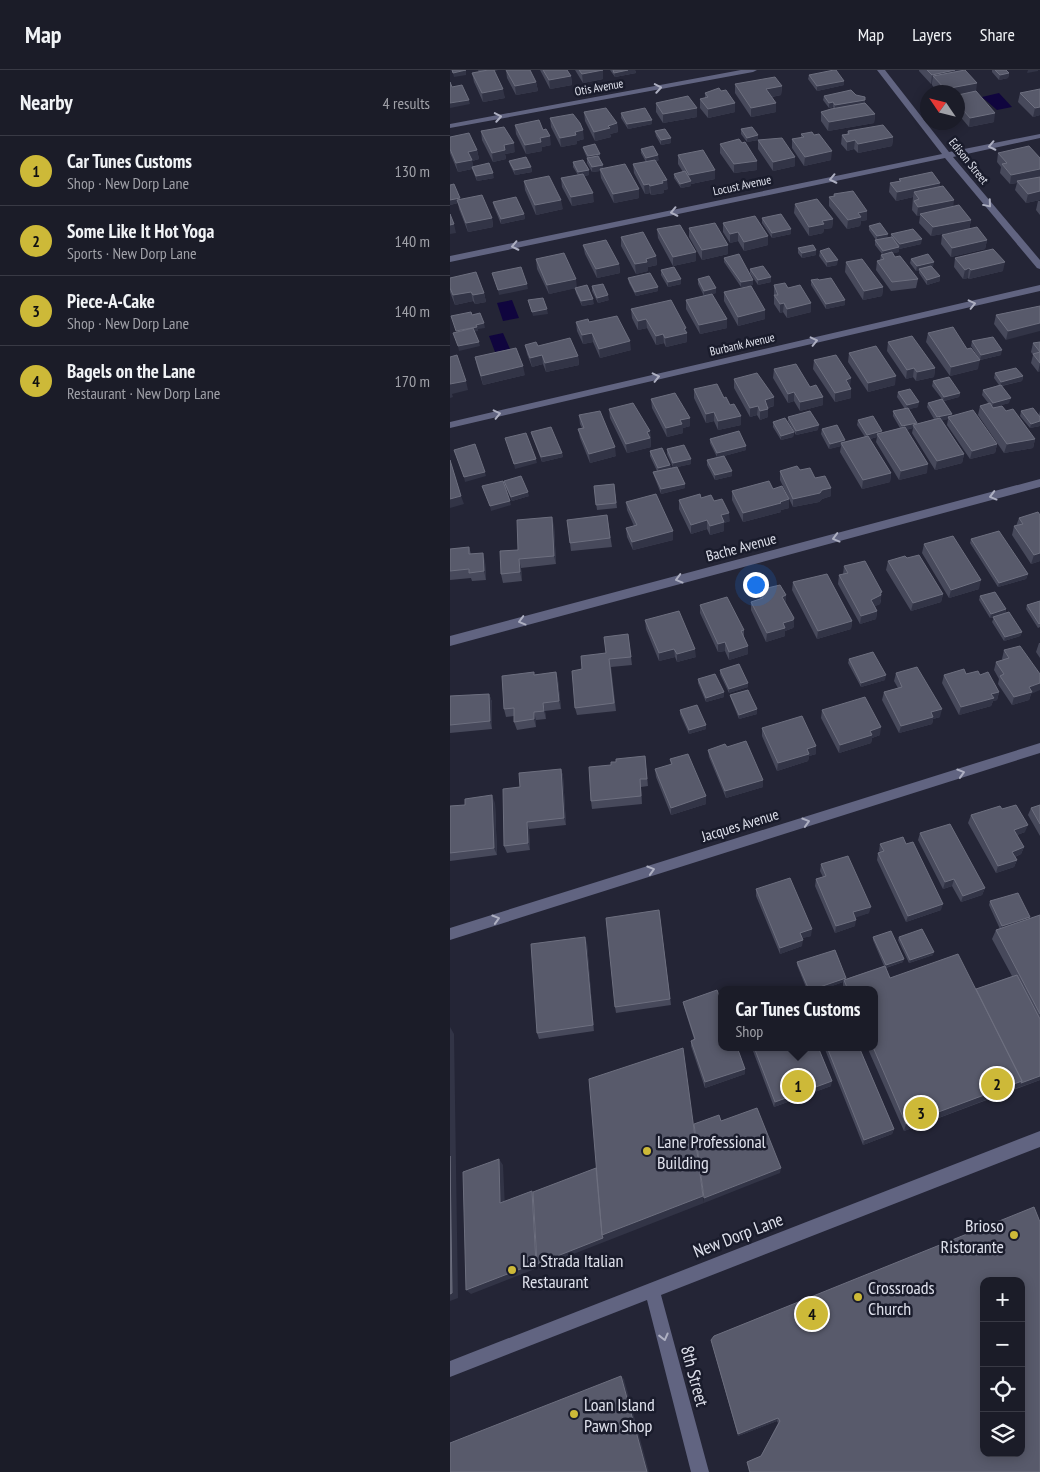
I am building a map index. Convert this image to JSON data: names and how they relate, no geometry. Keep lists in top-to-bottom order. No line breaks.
{"streets":{"street":["Otis Avenue","Edison Street","Locust Avenue","Burbank Avenue","Bache Avenue","Jacques Avenue","New Dorp Lane","8th Street"]},"crossings":[["Edison Street","Locust Avenue"],["New Dorp Lane","8th Street"]],"one_way":["Otis Avenue","Edison Street","Locust Avenue","Burbank Avenue","Bache Avenue","Jacques Avenue","8th Street"],"places":["Lane Professional Building","Brioso Ristorante","La Strada Italian Restaurant","Crossroads Church","Loan Island Pawn Shop"],"north":"top left","page":{"header":"Map","nav":["Map","Layers","Share"],"heading":["Nearby","4 results"],"list":[{"mark":"1","name":"Car Tunes Customs","note":"Shop · New Dorp Lane","value":"130 m"},{"mark":"2","name":"Some Like It Hot Yoga","note":"Sports · New Dorp Lane","value":"140 m"},{"mark":"3","name":"Piece-A-Cake","note":"Shop · New Dorp Lane","value":"140 m"},{"mark":"4","name":"Bagels on the Lane","note":"Restaurant · New Dorp Lane","value":"170 m"}],"popup":["Car Tunes Customs","Shop"],"pins":["2","1","3","4"],"map_buttons":["+","−"]}}
